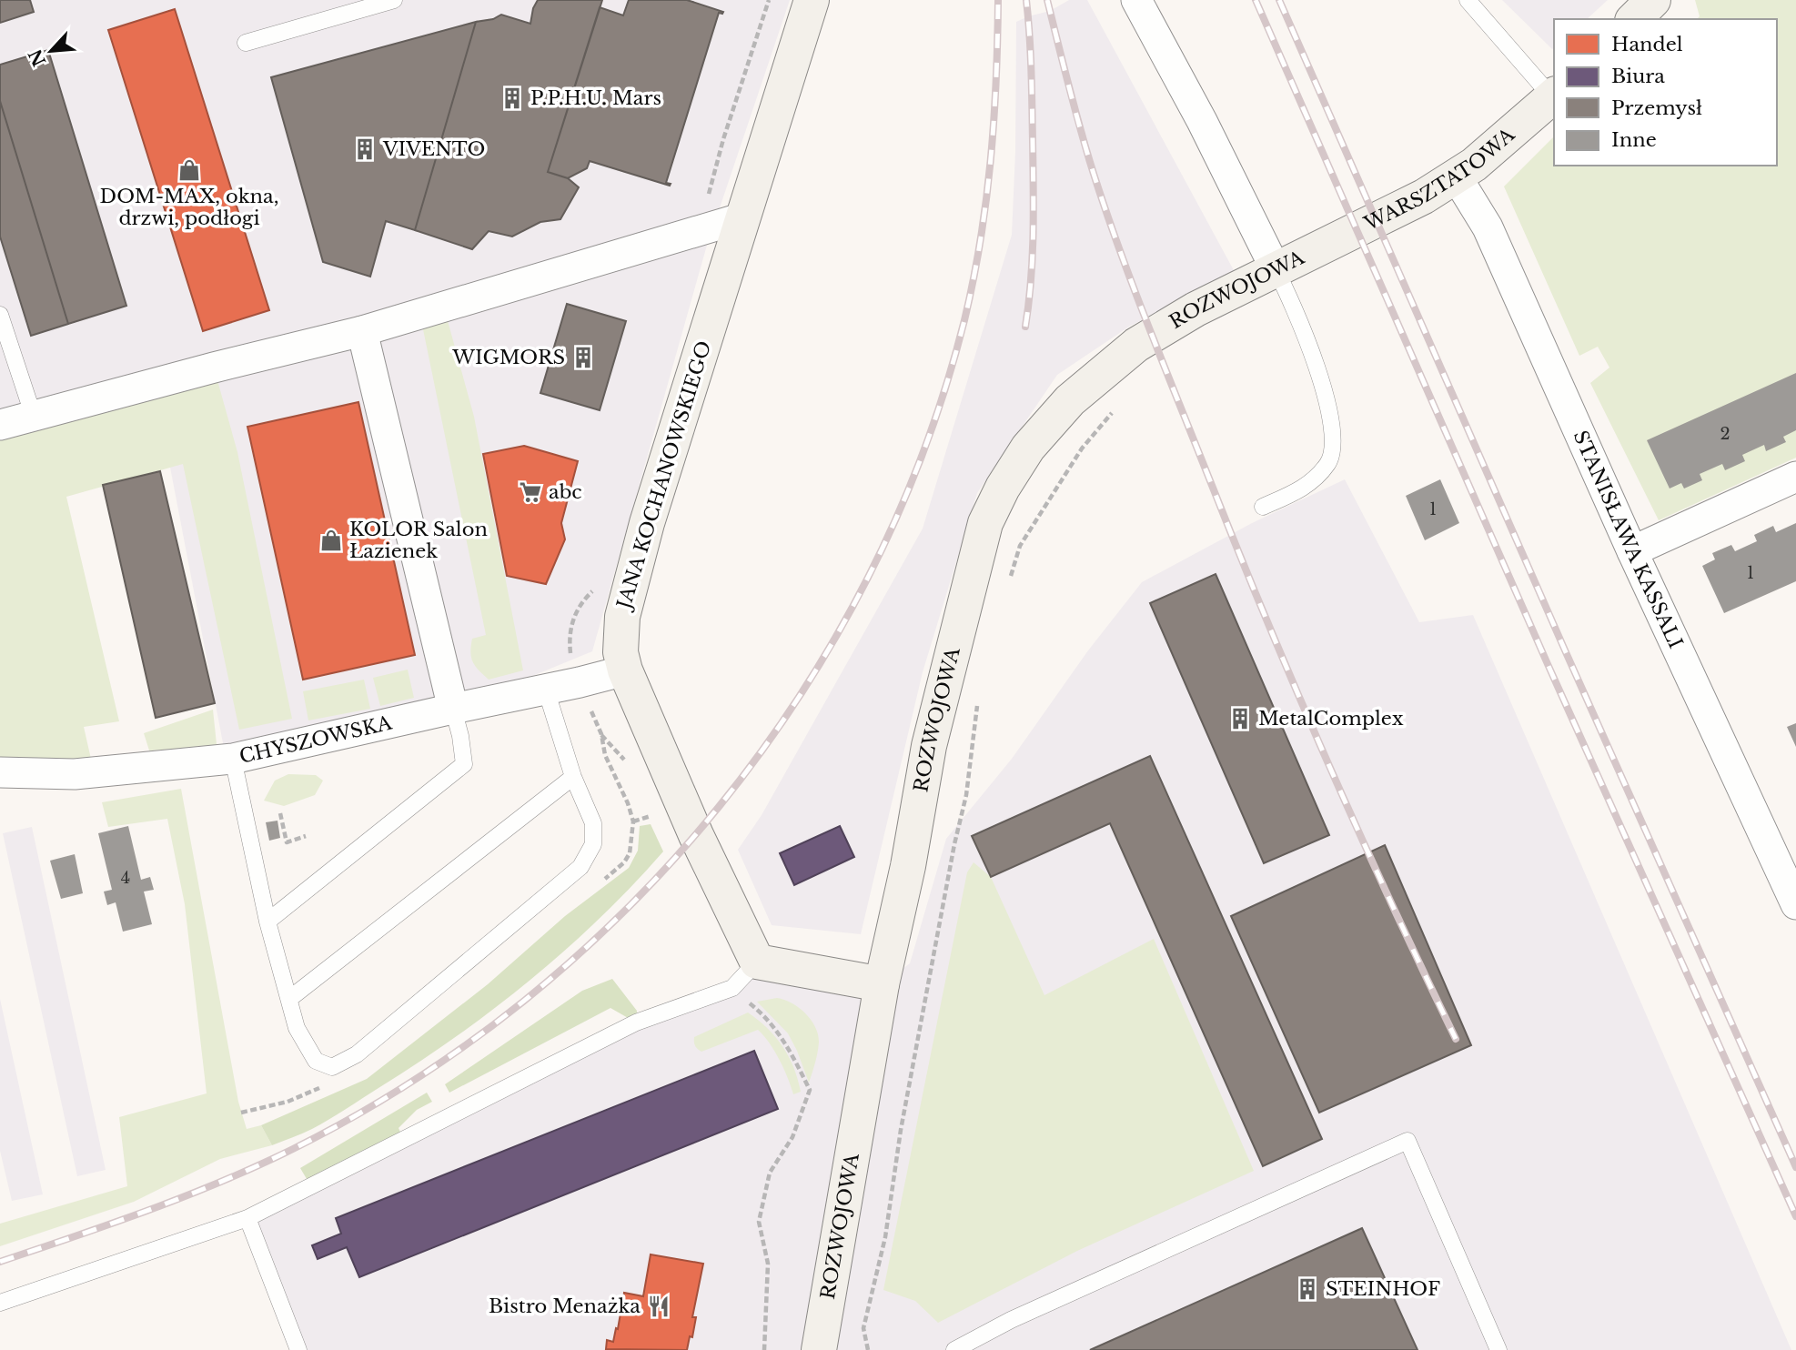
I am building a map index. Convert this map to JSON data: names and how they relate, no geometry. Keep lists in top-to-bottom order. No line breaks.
{"streets":{"street":["WARSZTATOWA","ROZWOJOWA","JANA KOCHANOWSKIEGO","STANISŁAWA KASSALI","CHYSZOWSKA"]},"crossings":[["WARSZTATOWA","ROZWOJOWA"],["WARSZTATOWA","STANISŁAWA KASSALI"],["JANA KOCHANOWSKIEGO","CHYSZOWSKA"]],"places":{"building":["P.P.H.U. Mars","VIVENTO","WIGMORS","MetalComplex","STEINHOF"],"shop":["DOM-MAX, okna, drzwi, podłogi","KOLOR Salon Łazienek"],"supermarket":["abc"],"restaurant":["Bistro Menażka"]},"house_numbers":["2","1","1","4"],"legend":["Handel","Biura","Przemysł","Inne"],"north":"bottom left"}
